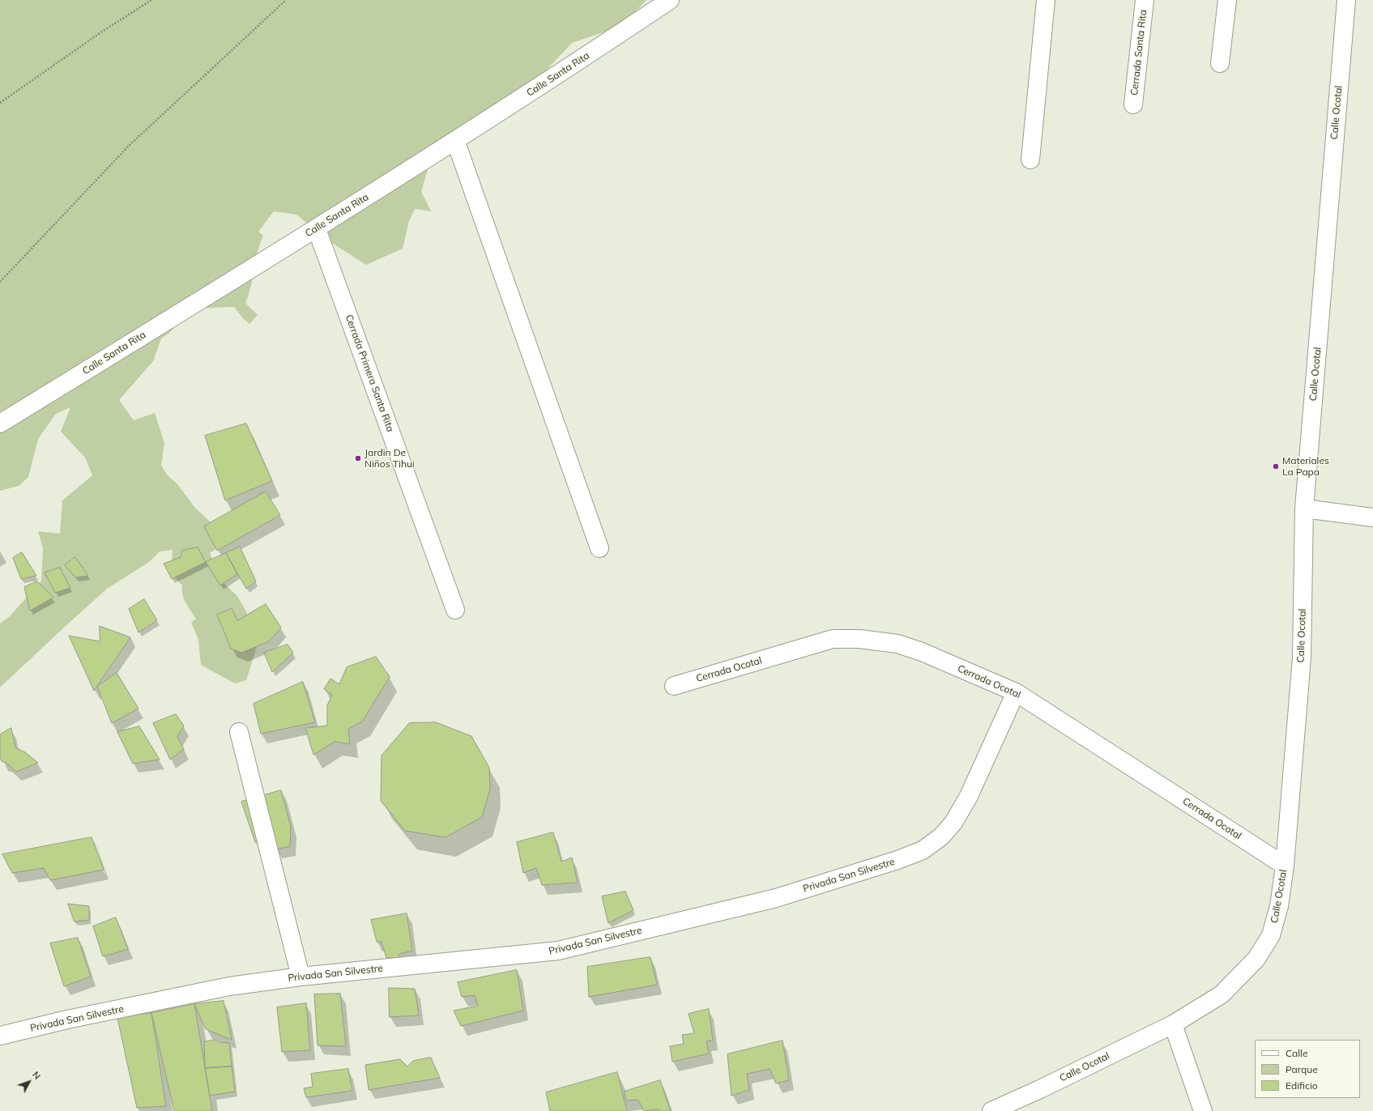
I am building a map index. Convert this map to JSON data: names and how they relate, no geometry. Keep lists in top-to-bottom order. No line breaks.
{"streets":{"street":["Cerrada Santa Rita","Calle Santa Rita","Calle Ocotal","Cerrada Primera Santa Rita","Cerrada Ocotal","Privada San Silvestre"]},"crossings":[["Calle Santa Rita","Cerrada Primera Santa Rita"],["Calle Ocotal","Cerrada Ocotal"],["Cerrada Ocotal","Privada San Silvestre"]],"places":["Jardin De Niños Tihui","Materiales La Papa"],"legend":["Calle","Parque","Edificio"],"north":"top right"}
